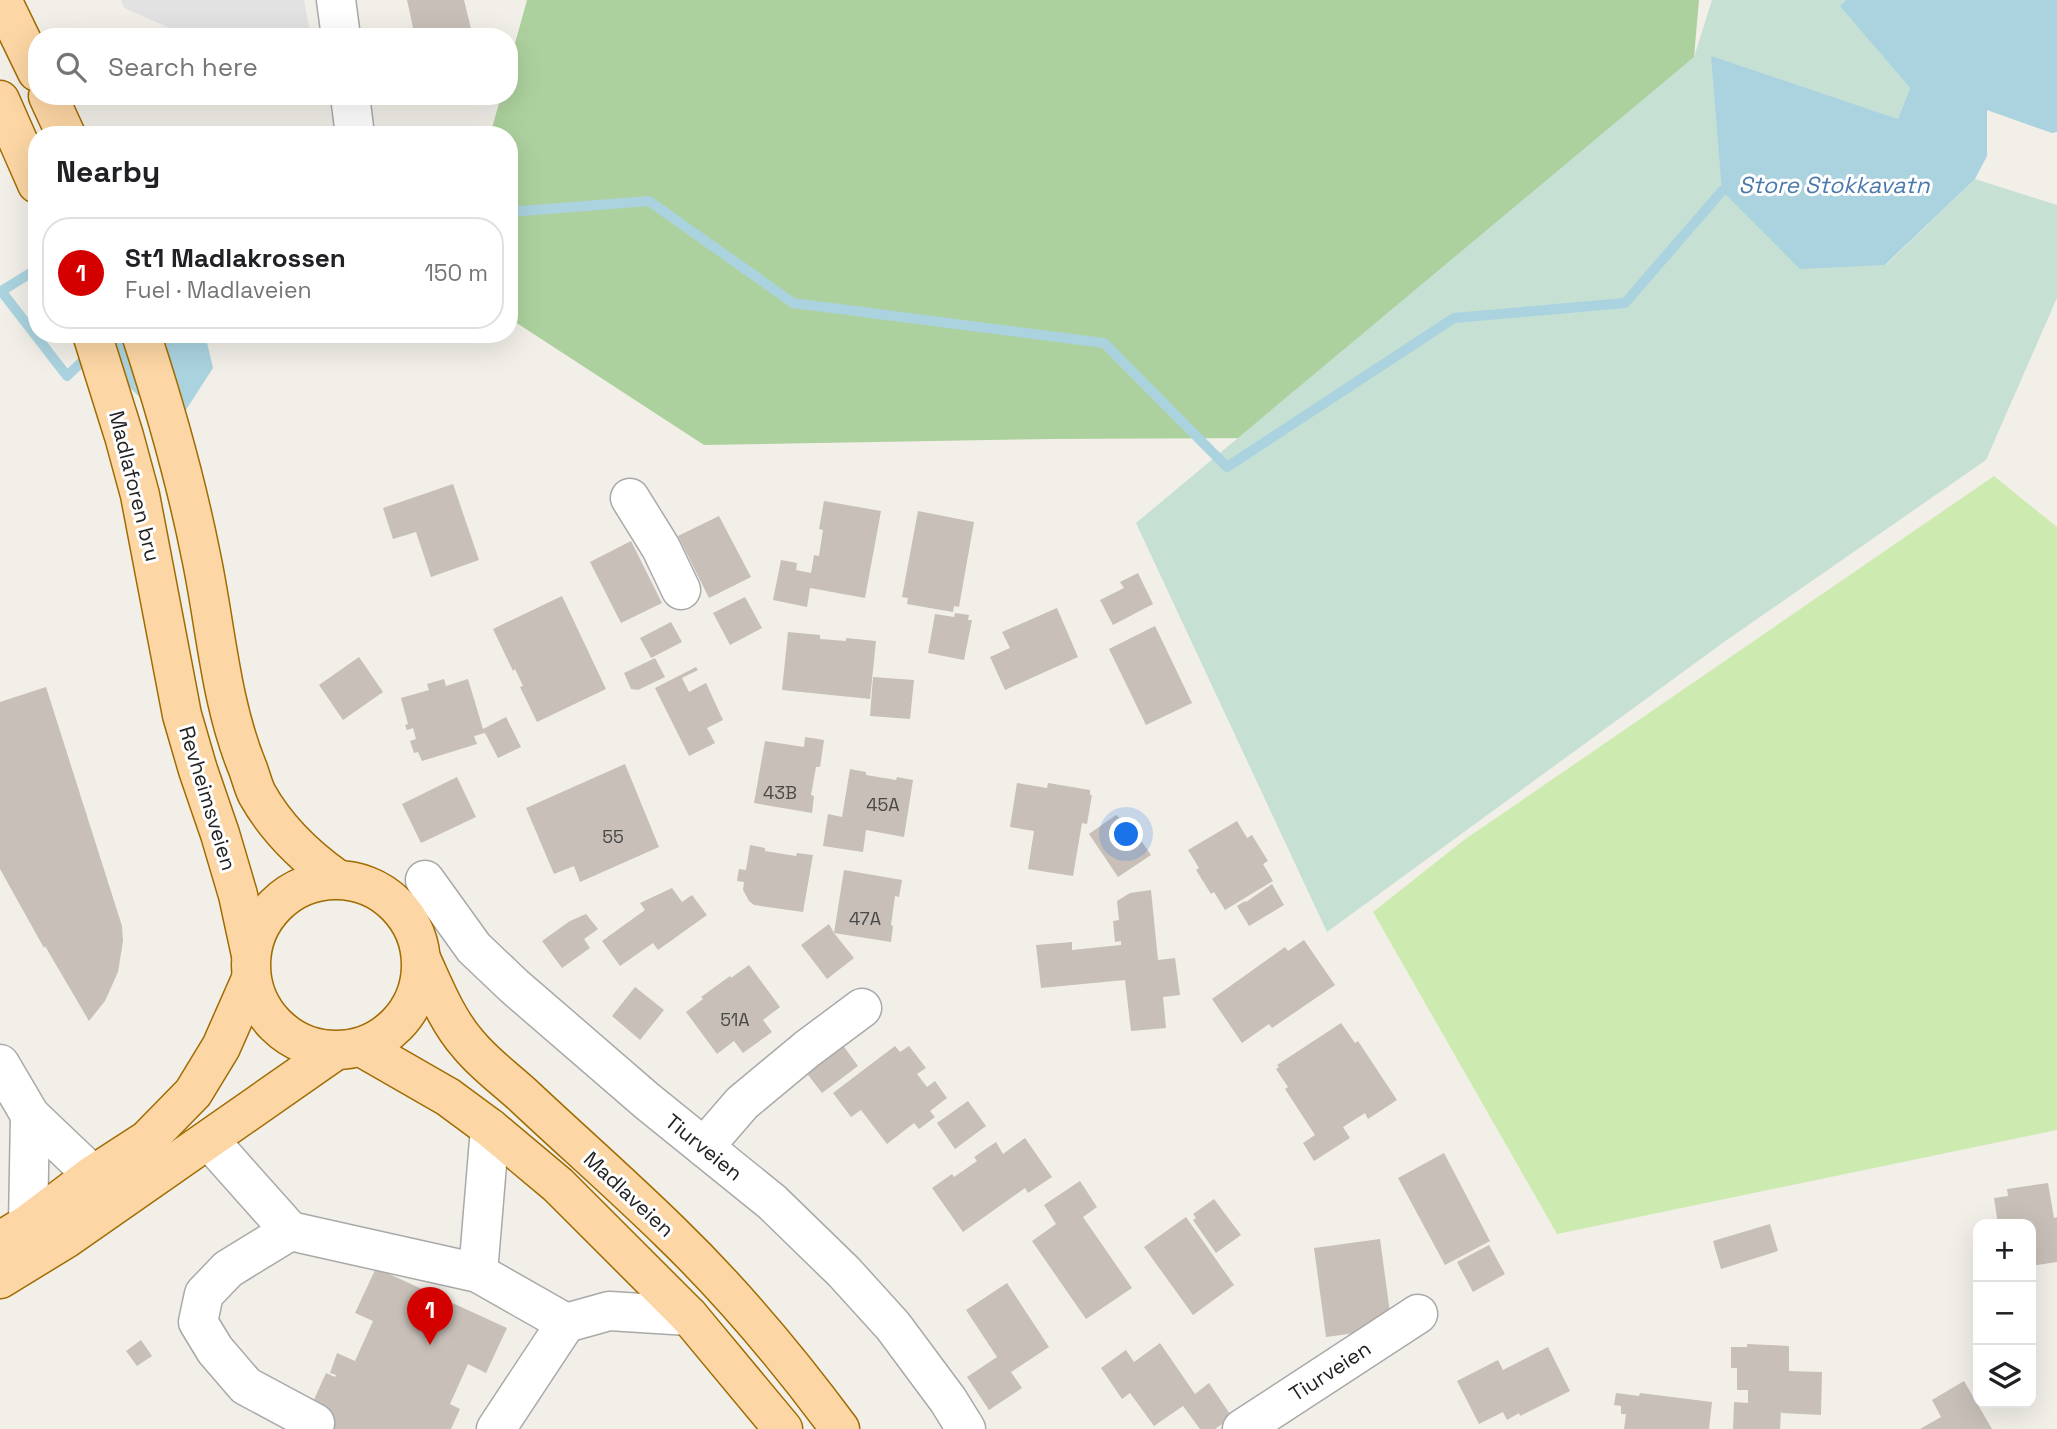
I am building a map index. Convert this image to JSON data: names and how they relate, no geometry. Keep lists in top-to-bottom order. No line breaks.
{"streets":{"main road":["Madlaforen bru","Revheimsveien","Madlaveien"],"street":["Tiurveien"]},"crossings":[["Madlaforen bru","Revheimsveien"],["Revheimsveien","Madlaveien"]],"water":["Store Stokkavatn"],"house_numbers":["43B","45A","55","47A","51A"],"page":{"search":"Search here","heading":"Nearby","list":[{"mark":"1","name":"St1 Madlakrossen","note":"Fuel · Madlaveien","value":"150 m"}],"map_buttons":["+","−"],"pins":"1"}}
